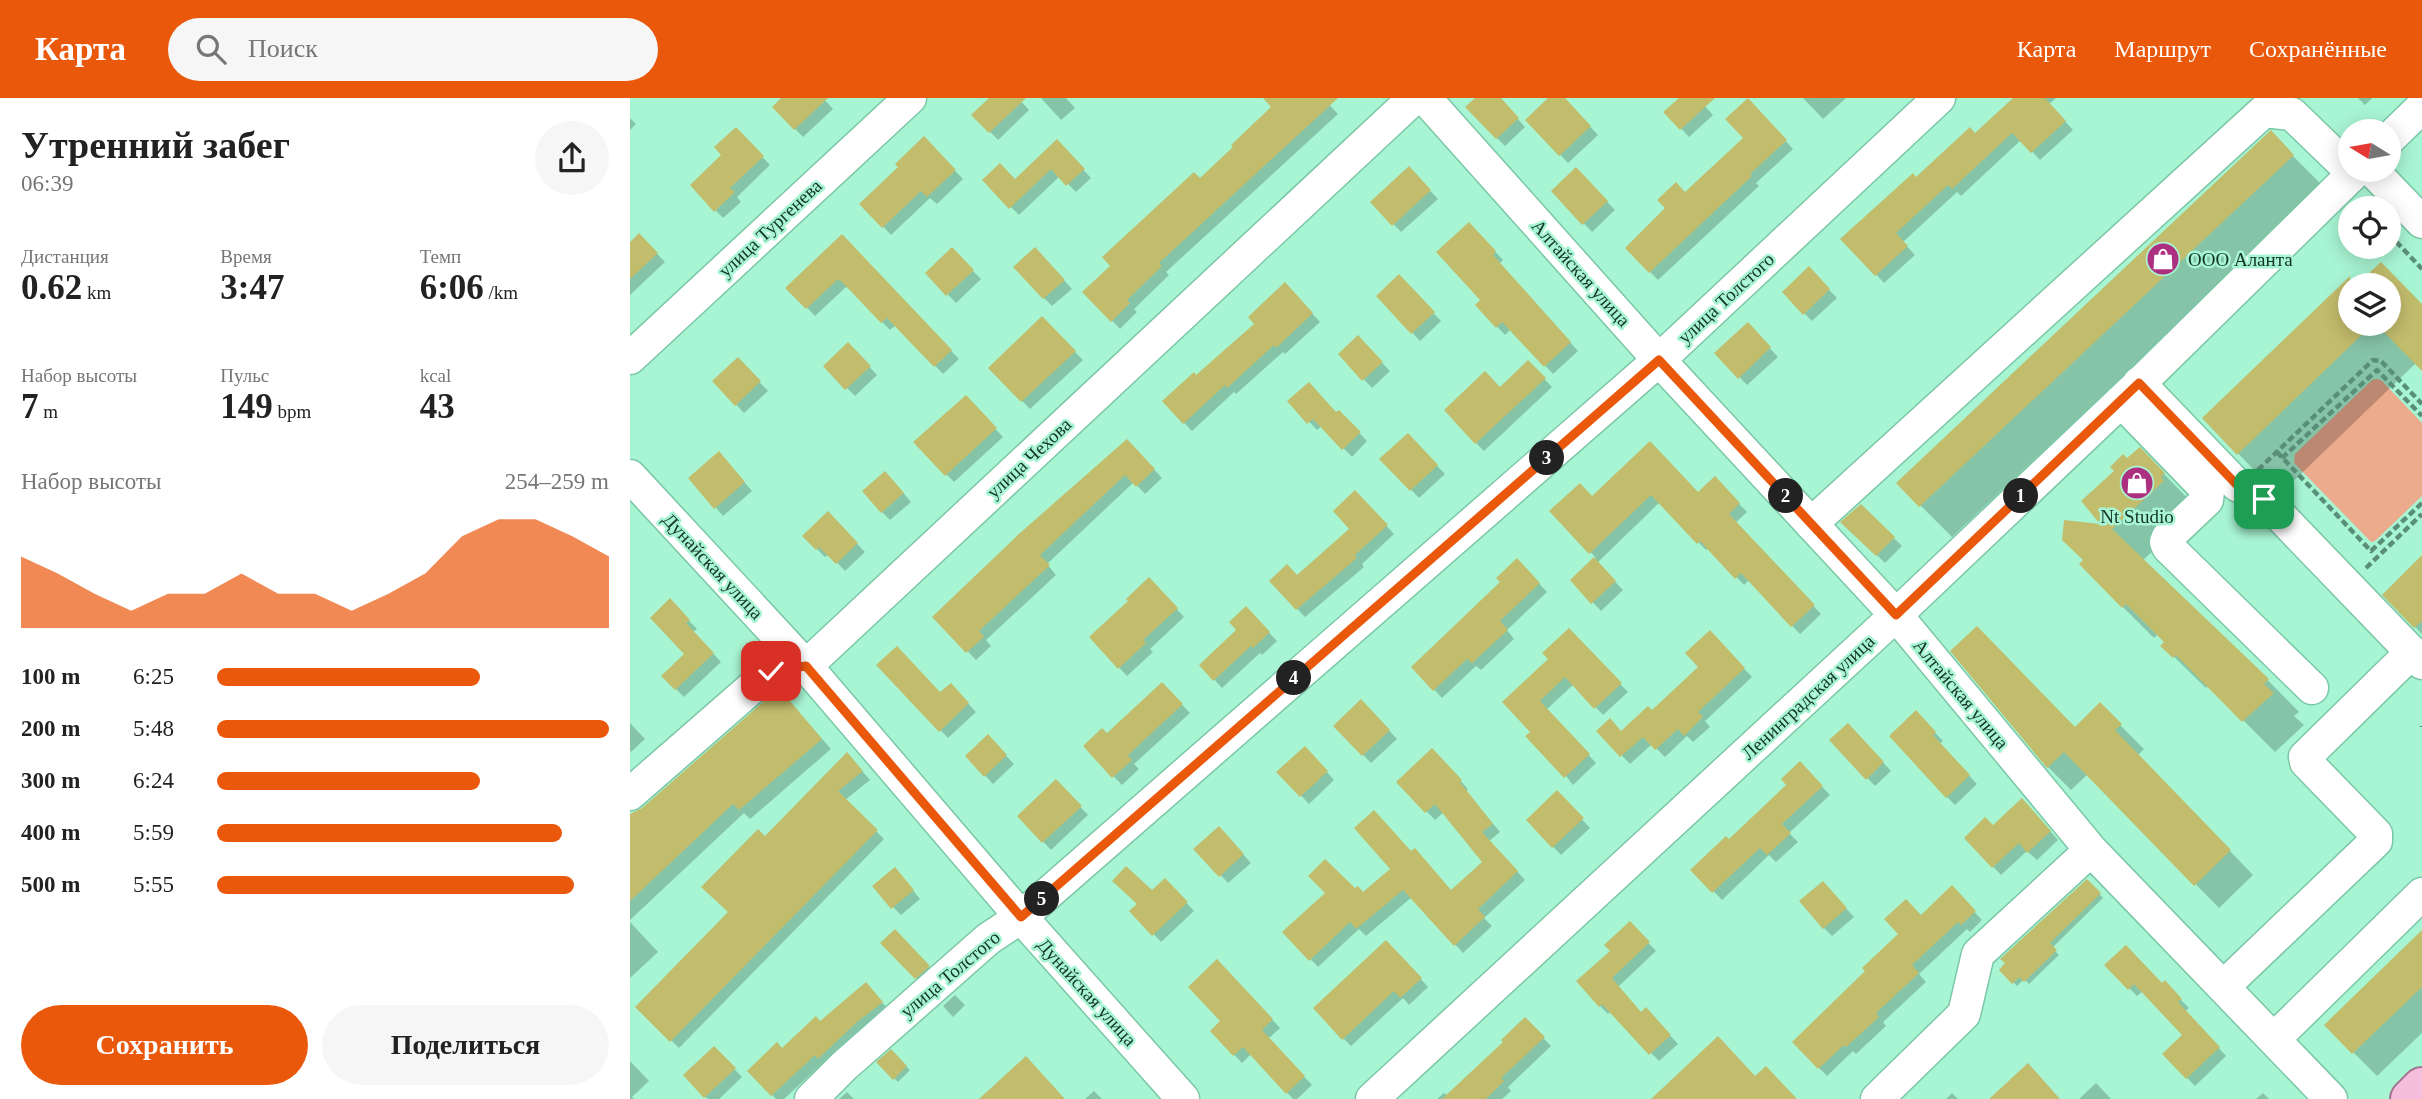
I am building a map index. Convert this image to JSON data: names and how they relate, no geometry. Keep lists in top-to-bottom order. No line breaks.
{"streets":{"street":["улица Тургенева","Алтайская улица","улица Толстого","улица Чехова","Дунайская улица","Ленинградская улица"]},"crossings":[["Алтайская улица","улица Толстого"],["Алтайская улица","Ленинградская улица"],["улица Толстого","Дунайская улица"],["улица Чехова","Дунайская улица"]],"places":{"shop":["ООО Аланта","Nt Studio"]},"north":"left","page":{"header":"Карта","search":"Поиск","nav":["Карта","Маршрут","Сохранённые"],"heading":["Утренний забег","06:39"],"stats":[["Дистанция","0.62 km"],["Время","3:47"],["Темп","6:06 /km"],["Набор высоты","7 m"],["Пульс","149 bpm"],["kcal","43"]],"pins":["3","1","2","4","5"],"chart":["Набор высоты","254–259 m"],"list":[{"name":"100 m","note":"6:25"},{"name":"200 m","note":"5:48"},{"name":"300 m","note":"6:24"},{"name":"400 m","note":"5:59"},{"name":"500 m","note":"5:55"}],"buttons":["Сохранить","Поделиться"]}}
